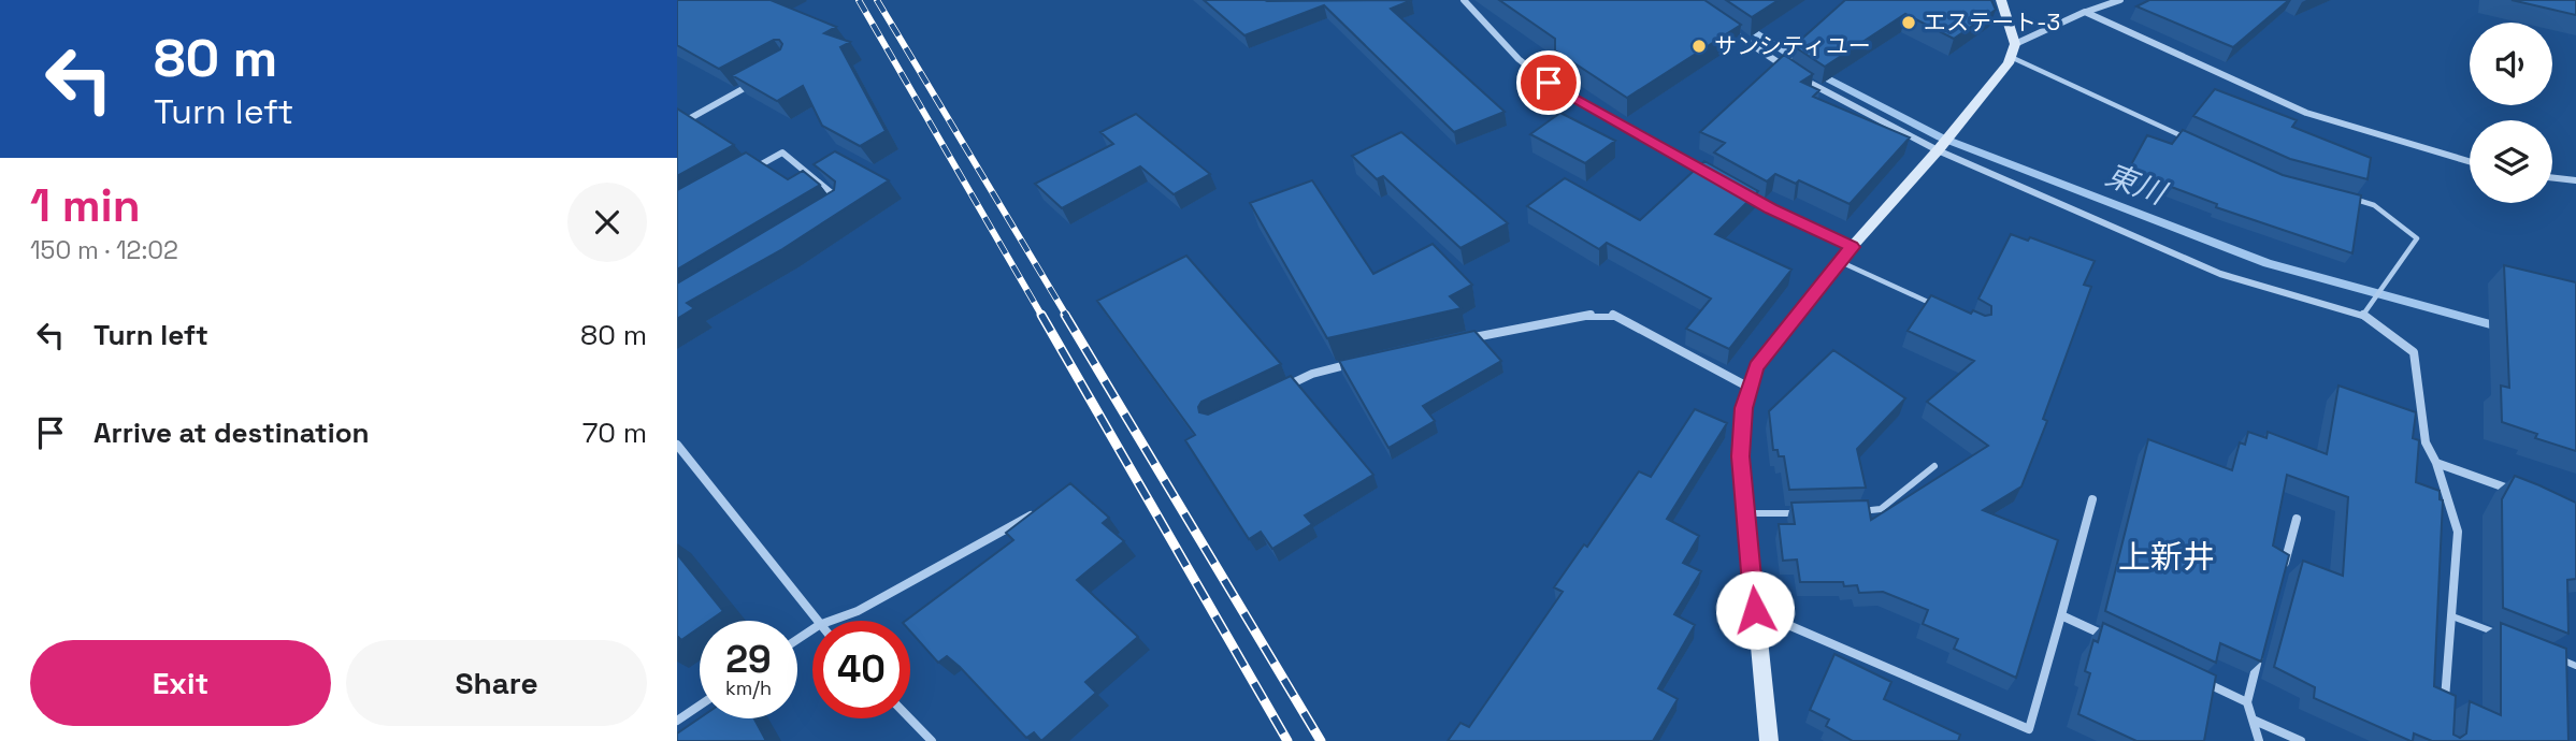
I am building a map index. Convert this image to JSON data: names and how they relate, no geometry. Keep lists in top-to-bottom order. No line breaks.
{"districts":["上新井"],"water":["東川"],"places":["エステート-3","サンシティユー"],"page":{"turn":["80 m","Turn left"],"heading":["1 min","150 m · 12:02"],"list":[{"name":"Turn left","value":"80 m"},{"name":"Arrive at destination","value":"70 m"}],"speed":"29 km/h","limit":"40","buttons":["Exit","Share"]}}
